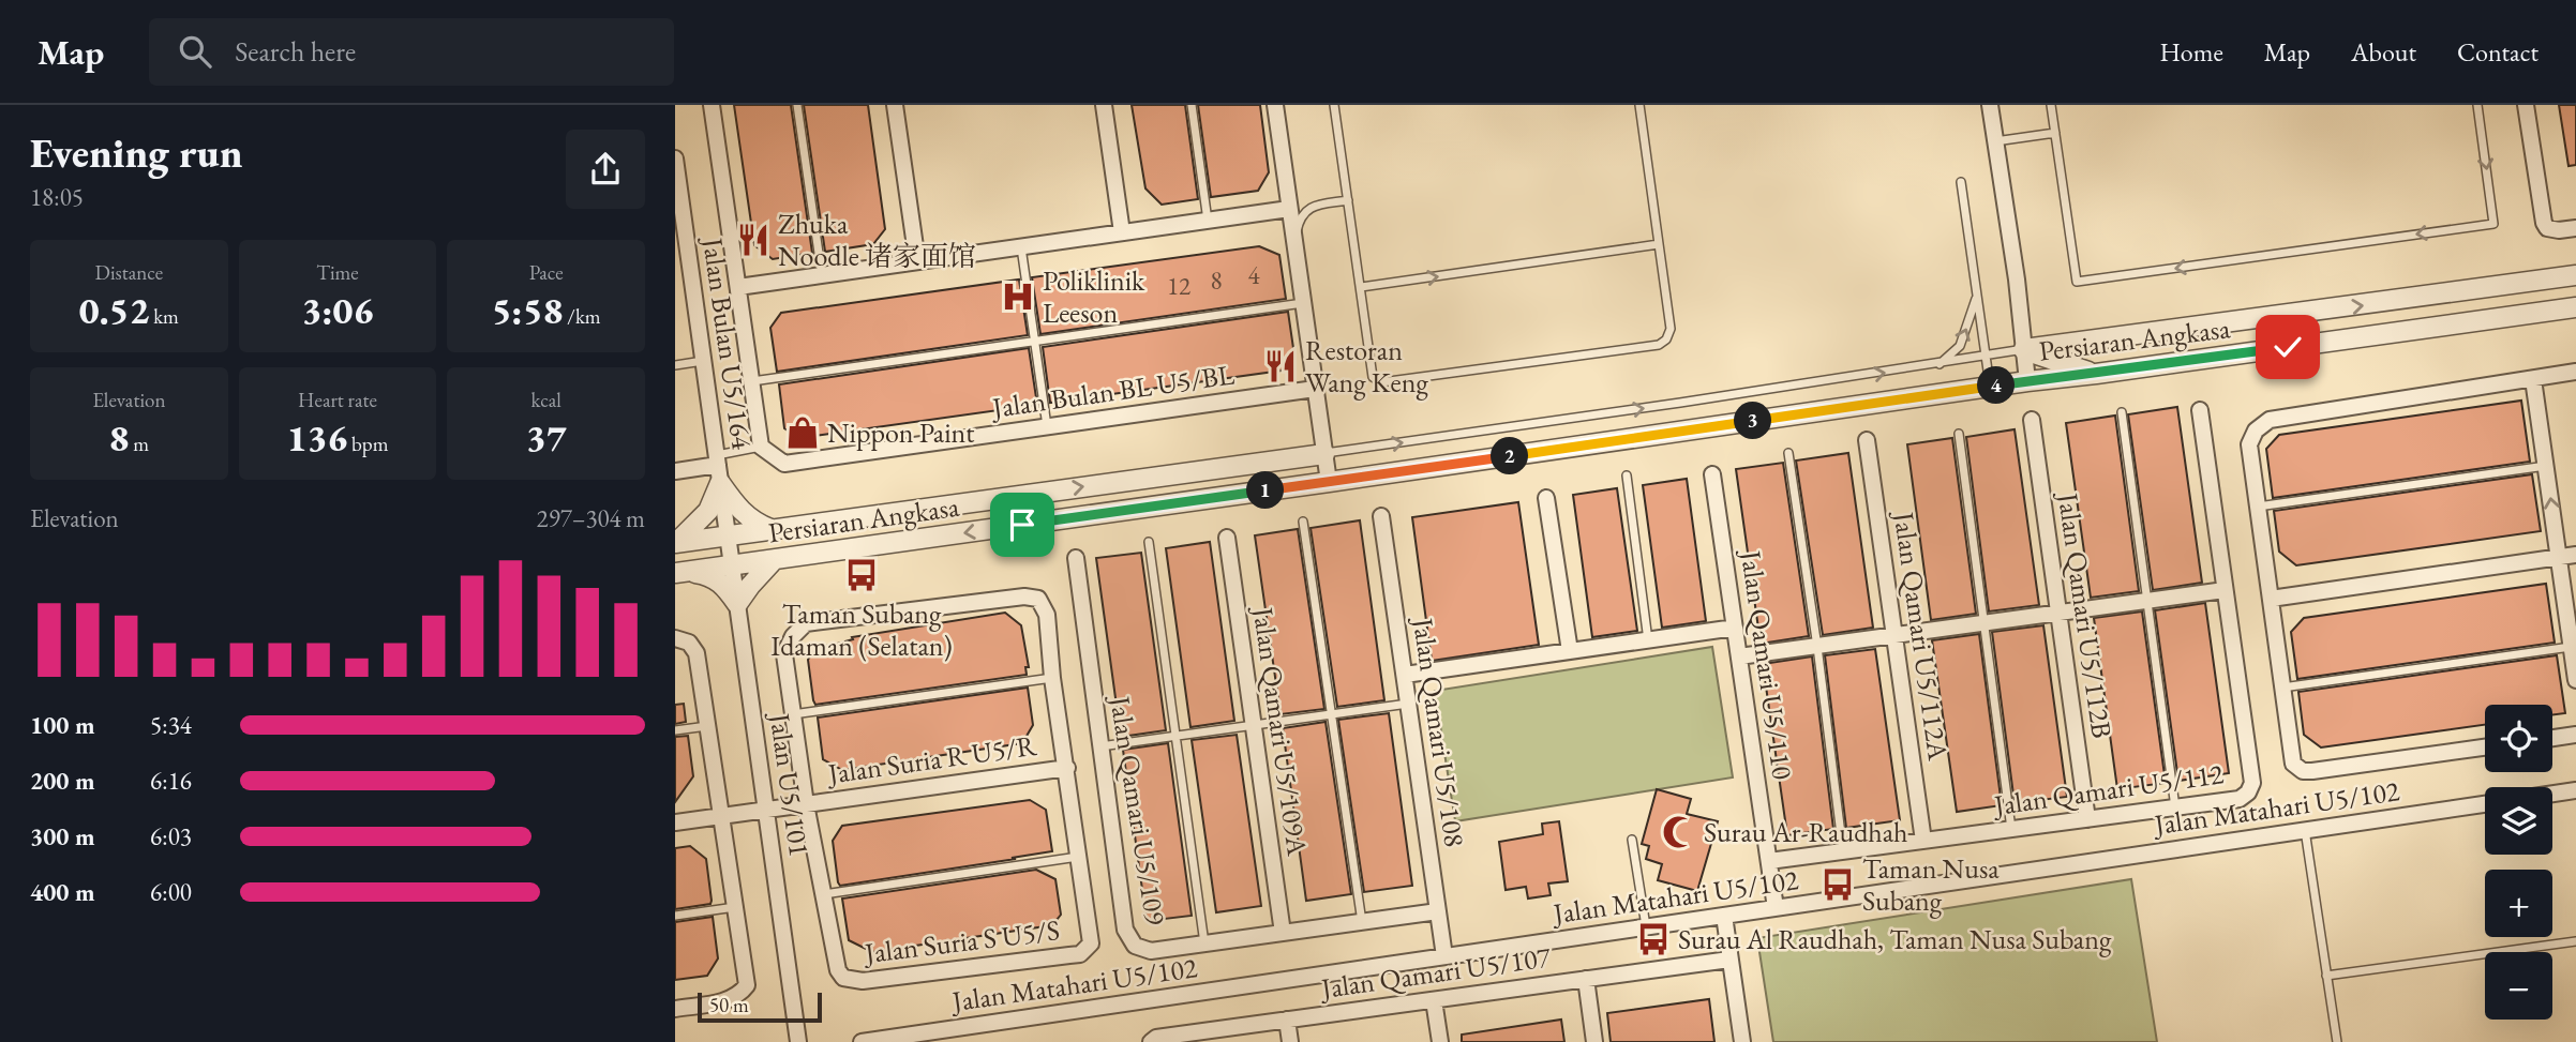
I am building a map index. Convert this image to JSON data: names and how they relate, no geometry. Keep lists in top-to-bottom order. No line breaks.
{"streets":{"street":["Persiaran Angkasa","Jalan Bulan U5/164","Jalan Bulan BL U5/BL","Jalan Qamari U5/112B","Jalan Qamari U5/112A","Jalan Qamari U5/110","Jalan Qamari U5/109A","Jalan Qamari U5/108","Jalan Suria R U5/R","Jalan U5/101","Jalan Qamari U5/112","Jalan Matahari U5/102","Jalan Qamari U5/109","Jalan Suria S U5/S","Jalan Qamari U5/107"]},"crossings":[["Persiaran Angkasa","Jalan Bulan U5/164"],["Persiaran Angkasa","Jalan U5/101"],["Jalan Bulan U5/164","Jalan U5/101"],["Jalan Qamari U5/112B","Jalan Qamari U5/112"],["Jalan Qamari U5/112A","Jalan Qamari U5/112"],["Jalan Qamari U5/110","Jalan Qamari U5/112"],["Jalan Qamari U5/110","Jalan Matahari U5/102"],["Jalan Qamari U5/109A","Jalan Qamari U5/109"],["Jalan Qamari U5/108","Jalan Matahari U5/102"],["Jalan Qamari U5/108","Jalan Qamari U5/109"],["Jalan Suria R U5/R","Jalan U5/101"]],"places":{"restaurant":["Zhuka Noodle 诸家面馆","Restoran Wang Keng"],"hospital":["Poliklinik Leeson"],"shop":["Nippon Paint"],"bus stop":["Taman Subang Idaman (Selatan)","Taman Nusa Subang","Surau Al Raudhah, Taman Nusa Subang"],"mosque":["Surau Ar-Raudhah"]},"house_numbers":["4","8","12"],"scale_bar":"50 m","page":{"header":"Map","search":"Search here","nav":["Home","Map","About","Contact"],"heading":["Evening run","18:05"],"stats":[["Distance","0.52 km"],["Time","3:06"],["Pace","5:58 /km"],["Elevation","8 m"],["Heart rate","136 bpm"],["kcal","37"]],"pins":["4","3","2","1"],"chart":["Elevation","297–304 m"],"list":[{"name":"100 m","note":"5:34"},{"name":"200 m","note":"6:16"},{"name":"300 m","note":"6:03"},{"name":"400 m","note":"6:00"}],"map_buttons":["+","−"],"scale":"50 m"}}
